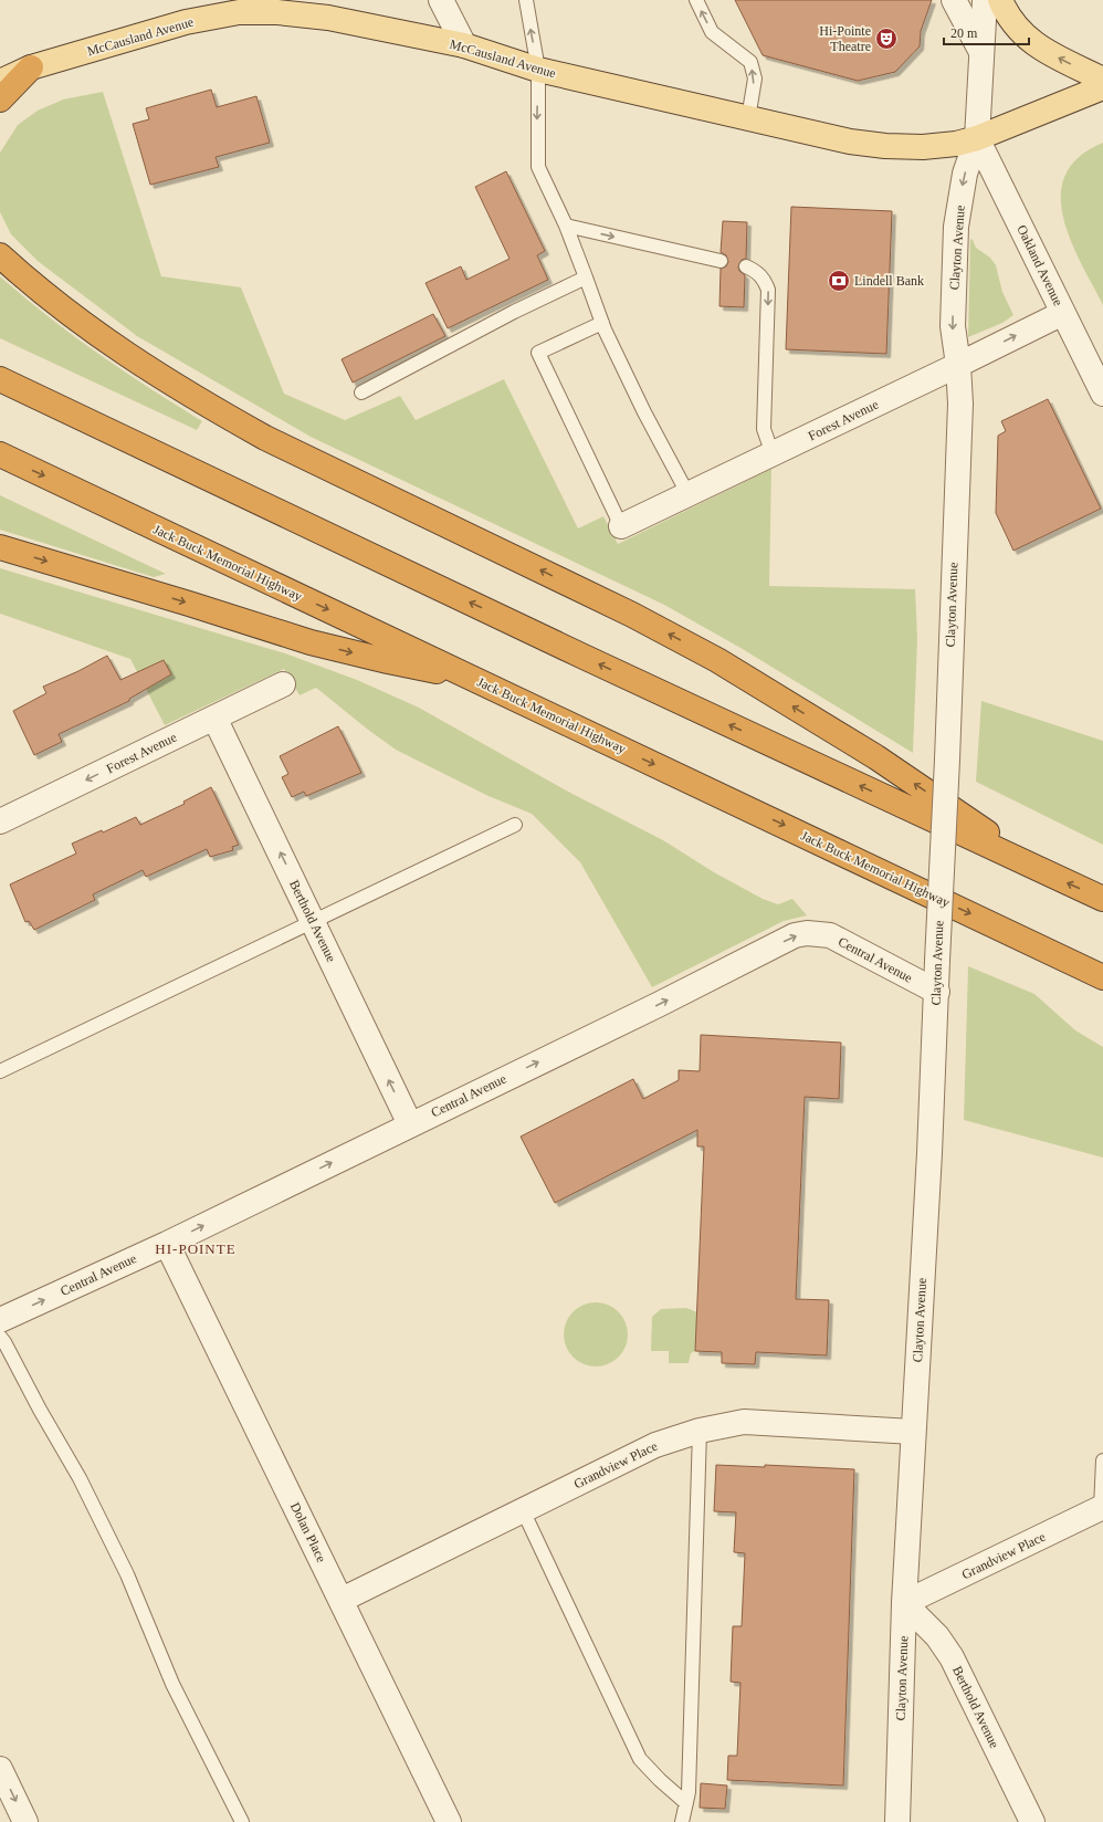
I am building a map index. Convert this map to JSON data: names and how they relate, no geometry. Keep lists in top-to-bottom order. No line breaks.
{"streets":{"highway":["Jack Buck Memorial Highway"],"main road":["McCausland Avenue"],"street":["Clayton Avenue","Oakland Avenue","Forest Avenue","Berthold Avenue","Central Avenue","Grandview Place","Dolan Place"]},"crossings":[["McCausland Avenue","Clayton Avenue"],["McCausland Avenue","Oakland Avenue"],["Clayton Avenue","Oakland Avenue"],["Clayton Avenue","Forest Avenue"],["Clayton Avenue","Berthold Avenue"],["Clayton Avenue","Central Avenue"],["Clayton Avenue","Grandview Place"],["Oakland Avenue","Forest Avenue"],["Forest Avenue","Berthold Avenue"],["Berthold Avenue","Central Avenue"],["Berthold Avenue","Grandview Place"],["Central Avenue","Dolan Place"],["Grandview Place","Dolan Place"]],"one_way":["Berthold Avenue","Central Avenue"],"districts":["HI-POINTE"],"places":{"theatre":["Hi-Pointe Theatre"],"bank":["Lindell Bank"]},"scale_bar":"20 m"}
